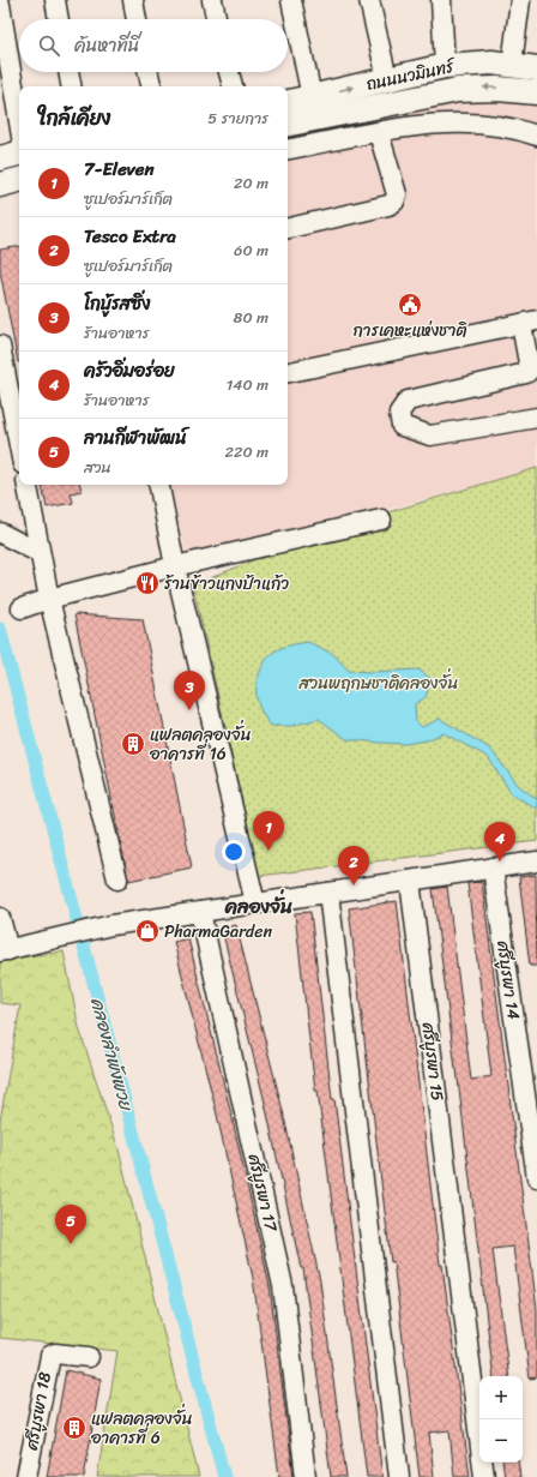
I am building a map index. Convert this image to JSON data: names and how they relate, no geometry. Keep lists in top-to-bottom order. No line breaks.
{"streets":{"main road":["ถนนนวมินทร์"],"street":["ศรีบูรพา 14","ศรีบูรพา 15","ศรีบูรพา 17","ศรีบูรพา 18"]},"districts":["คลองจั่น"],"water":["คลองลำพังพวย"],"parks":["สวนพฤกษชาติคลองจั่น"],"places":{"public building":["การเคหะแห่งชาติ"],"restaurant":["ร้านข้าวแกงป้าแก้ว"],"building":["แฟลตคลองจั่น อาคารที่ 16","แฟลตคลองจั่น อาคารที่ 6"],"shop":["PharmaGarden"]},"page":{"search":"ค้นหาที่นี่","heading":["ใกล้เคียง","5 รายการ"],"list":[{"mark":"1","name":"7-Eleven","note":"ซูเปอร์มาร์เก็ต","value":"20 m"},{"mark":"2","name":"Tesco Extra","note":"ซูเปอร์มาร์เก็ต","value":"60 m"},{"mark":"3","name":"โกบู้รสซิ่ง","note":"ร้านอาหาร","value":"80 m"},{"mark":"4","name":"ครัวอิ่มอร่อย","note":"ร้านอาหาร","value":"140 m"},{"mark":"5","name":"ลานกีฬาพัฒน์","note":"สวน","value":"220 m"}],"pins":["3","1","4","2","5"],"map_buttons":["+","−"]}}
